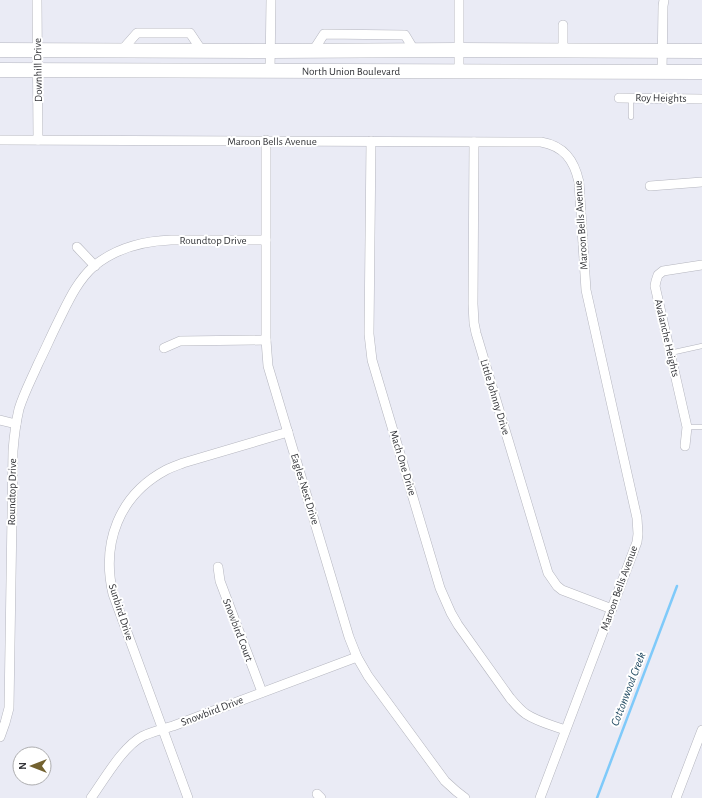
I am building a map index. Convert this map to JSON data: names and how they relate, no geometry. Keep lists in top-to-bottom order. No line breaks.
{"streets":{"main road":["North Union Boulevard"],"street":["Downhill Drive","Roy Heights","Maroon Bells Avenue","Roundtop Drive","Avalanche Heights","Little Johnny Drive","Mach One Drive","Eagles Nest Drive","Sunbird Drive","Snowbird Court","Snowbird Drive"]},"crossings":[["Downhill Drive","North Union Boulevard"],["Downhill Drive","Maroon Bells Avenue"],["Maroon Bells Avenue","Little Johnny Drive"],["Maroon Bells Avenue","Mach One Drive"],["Maroon Bells Avenue","Eagles Nest Drive"],["Roundtop Drive","Eagles Nest Drive"],["Eagles Nest Drive","Sunbird Drive"],["Eagles Nest Drive","Snowbird Drive"],["Sunbird Drive","Snowbird Drive"],["Snowbird Court","Snowbird Drive"]],"water":["Cottonwood Creek"],"north":"left"}
